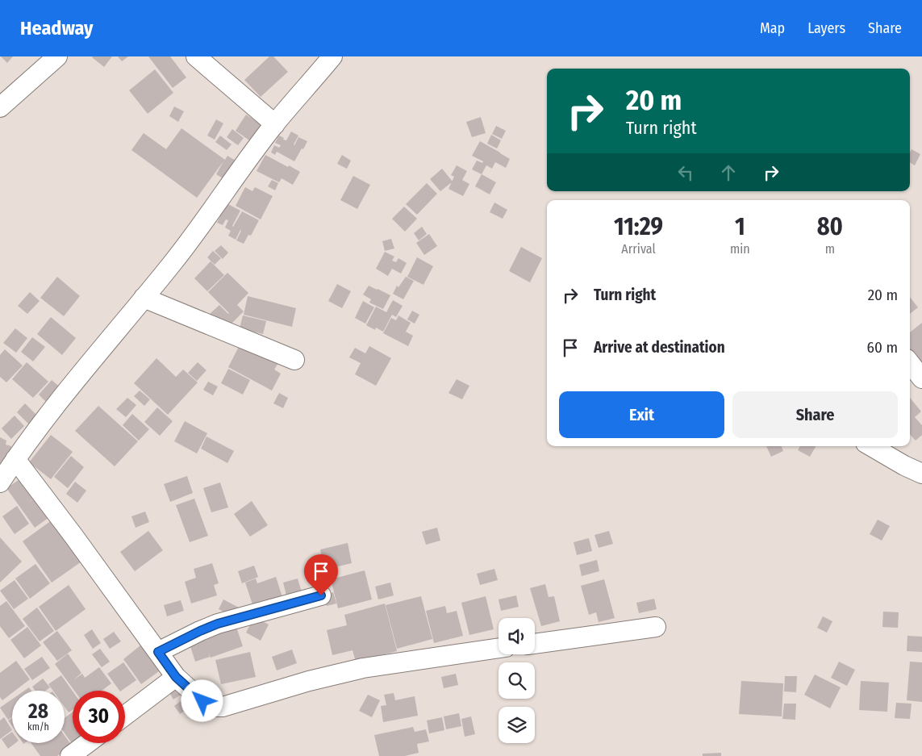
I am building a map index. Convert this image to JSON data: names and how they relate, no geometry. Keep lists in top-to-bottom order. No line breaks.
{"page":{"header":"Headway","nav":["Map","Layers","Share"],"turn":["20 m","Turn right"],"eta":["11:29","Arrival","1","min","80","m"],"list":[{"name":"Turn right","value":"20 m"},{"name":"Arrive at destination","value":"60 m"}],"buttons":["Exit","Share"],"speed":"28 km/h","limit":"30"}}
